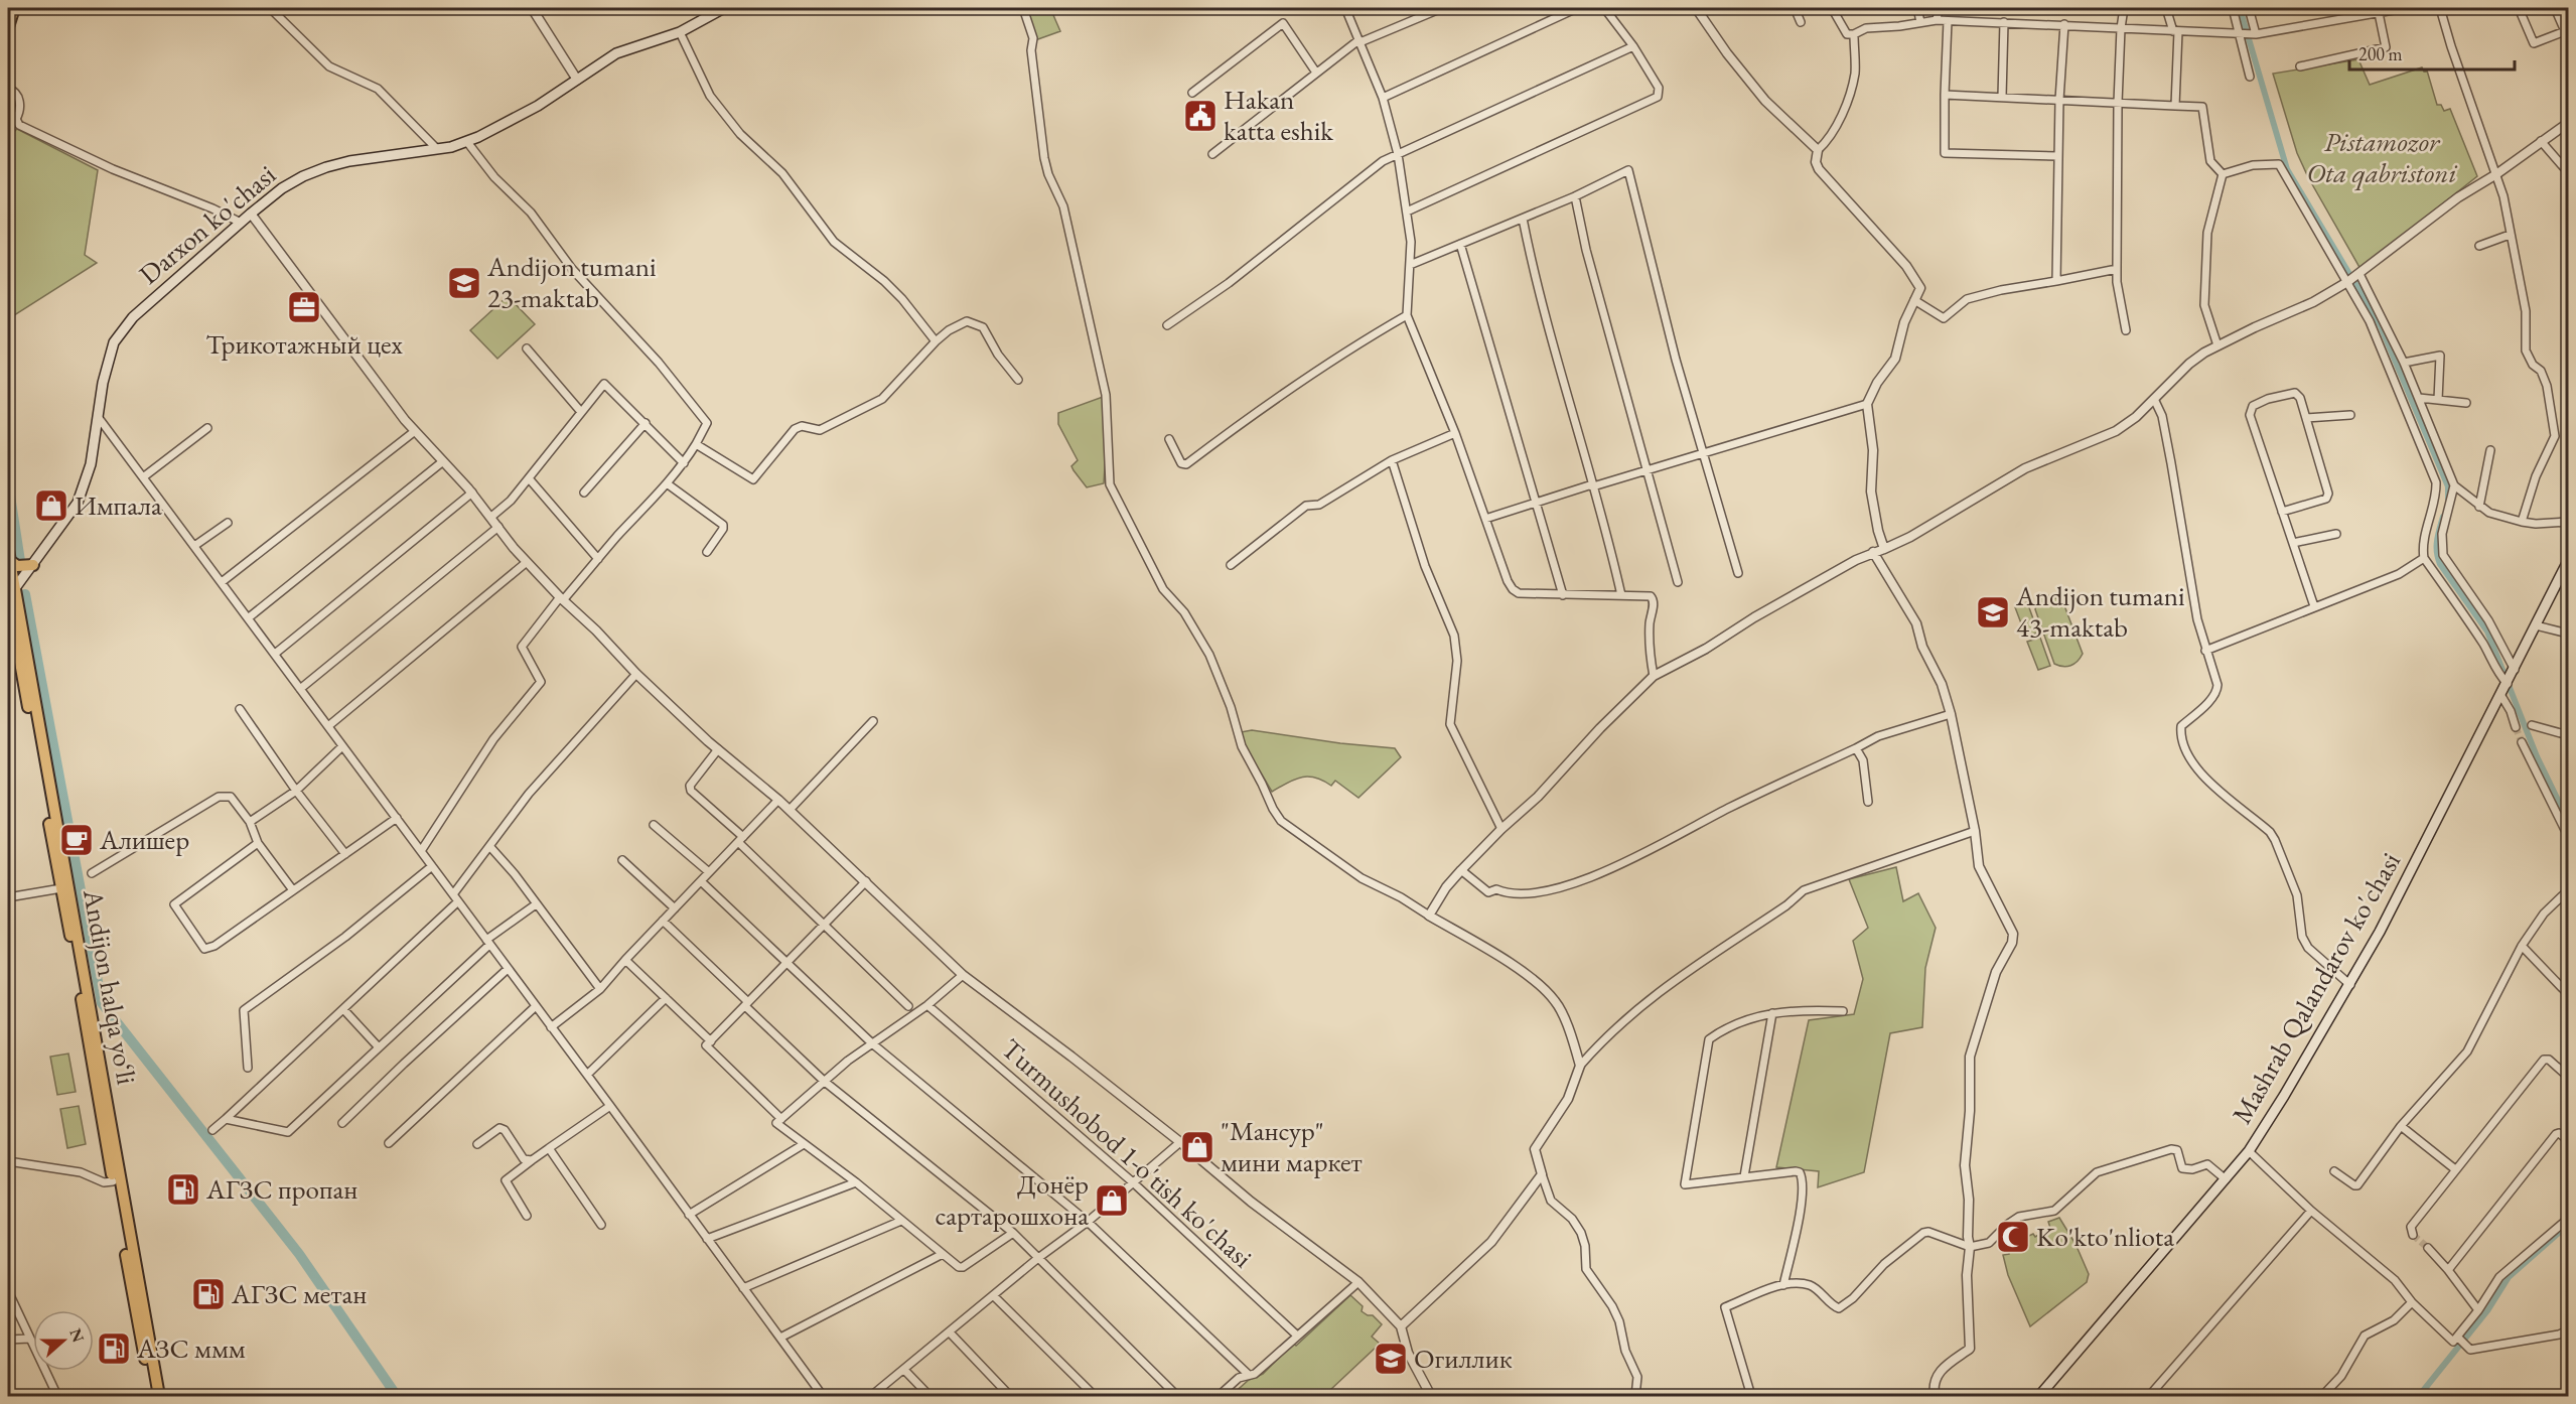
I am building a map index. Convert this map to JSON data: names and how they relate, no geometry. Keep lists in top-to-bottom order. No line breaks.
{"streets":{"highway":["Andijon halqa yo‘li"],"main road":["Darxon ko'chasi","Mashrab Qalandarov ko'chasi"],"street":["Turmushobod 1-o'tish ko'chasi"]},"crossings":[["Darxon ko'chasi","Andijon halqa yo‘li"]],"parks":["Pistamozor Ota qabristoni"],"places":{"public building":["Hakan katta eshik"],"school or university":["Andijon tumani 23-maktab","Andijon tumani 43-maktab","Огиллик"],"office":["Трикотажный цех"],"shop":["Импала","\"Мансур\" мини маркет","Донёр сартарошхона"],"cafe":["Алишер"],"fuel station":["АГЗС пропан","АГЗС метан","АЗС ммм"],"mosque":["Ko'kto'nliota"]},"scale_bar":"200 m","north":"right"}
